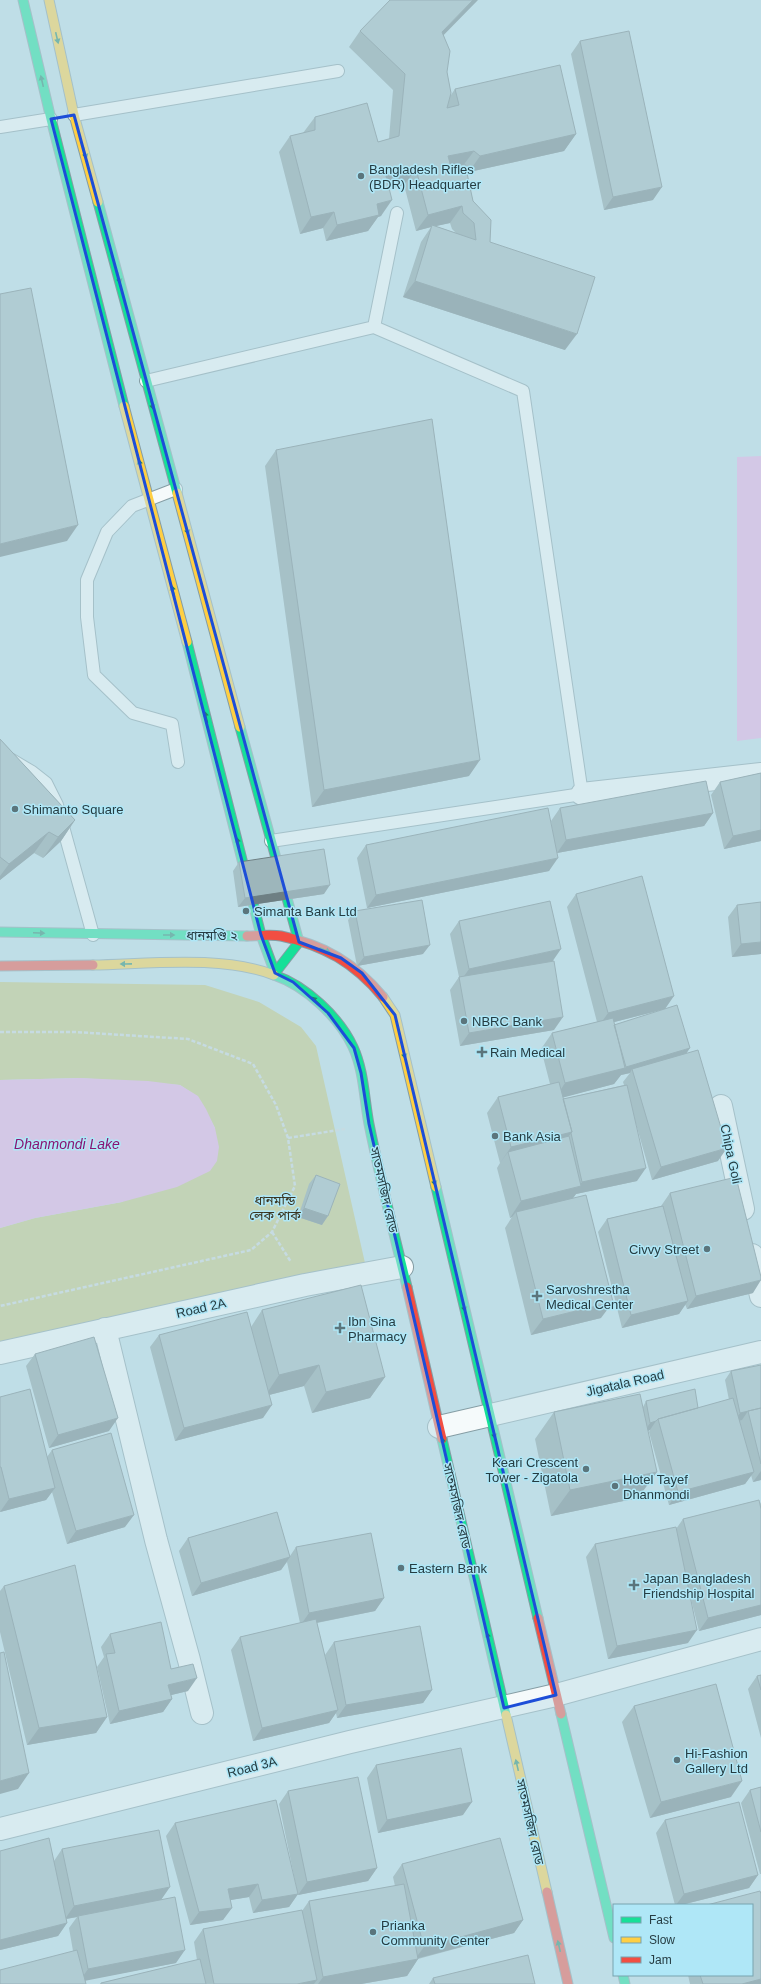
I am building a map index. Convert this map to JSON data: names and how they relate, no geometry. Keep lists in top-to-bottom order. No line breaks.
{"streets":{"main road":["ধানমণ্ডি ২","সাতমসজিদ রোড"],"street":["Chipa Goli","Road 2A","Jigatala Road","Road 3A"]},"crossings":[["ধানমণ্ডি ২","Jigatala Road"],["সাতমসজিদ রোড","Road 2A"],["সাতমসজিদ রোড","Jigatala Road"],["সাতমসজিদ রোড","Road 3A"]],"one_way":["ধানমণ্ডি ২"],"water":["Dhanmondi Lake"],"parks":["ধানমন্ডি লেক পার্ক"],"places":{"other":["Bangladesh Rifles (BDR) Headquarter","Shimanto Square","Simanta Bank Ltd","NBRC Bank","Bank Asia","Civvy Street","Keari Crescent Tower - Zigatola","Hotel Tayef Dhanmondi","Eastern Bank","Hi-Fashion Gallery Ltd","Prianka Community Center"],"health":["Rain Medical","Sarvoshrestha Medical Center","Ibn Sina Pharmacy","Japan Bangladesh Friendship Hospital"]},"legend":["Fast","Slow","Jam"]}
